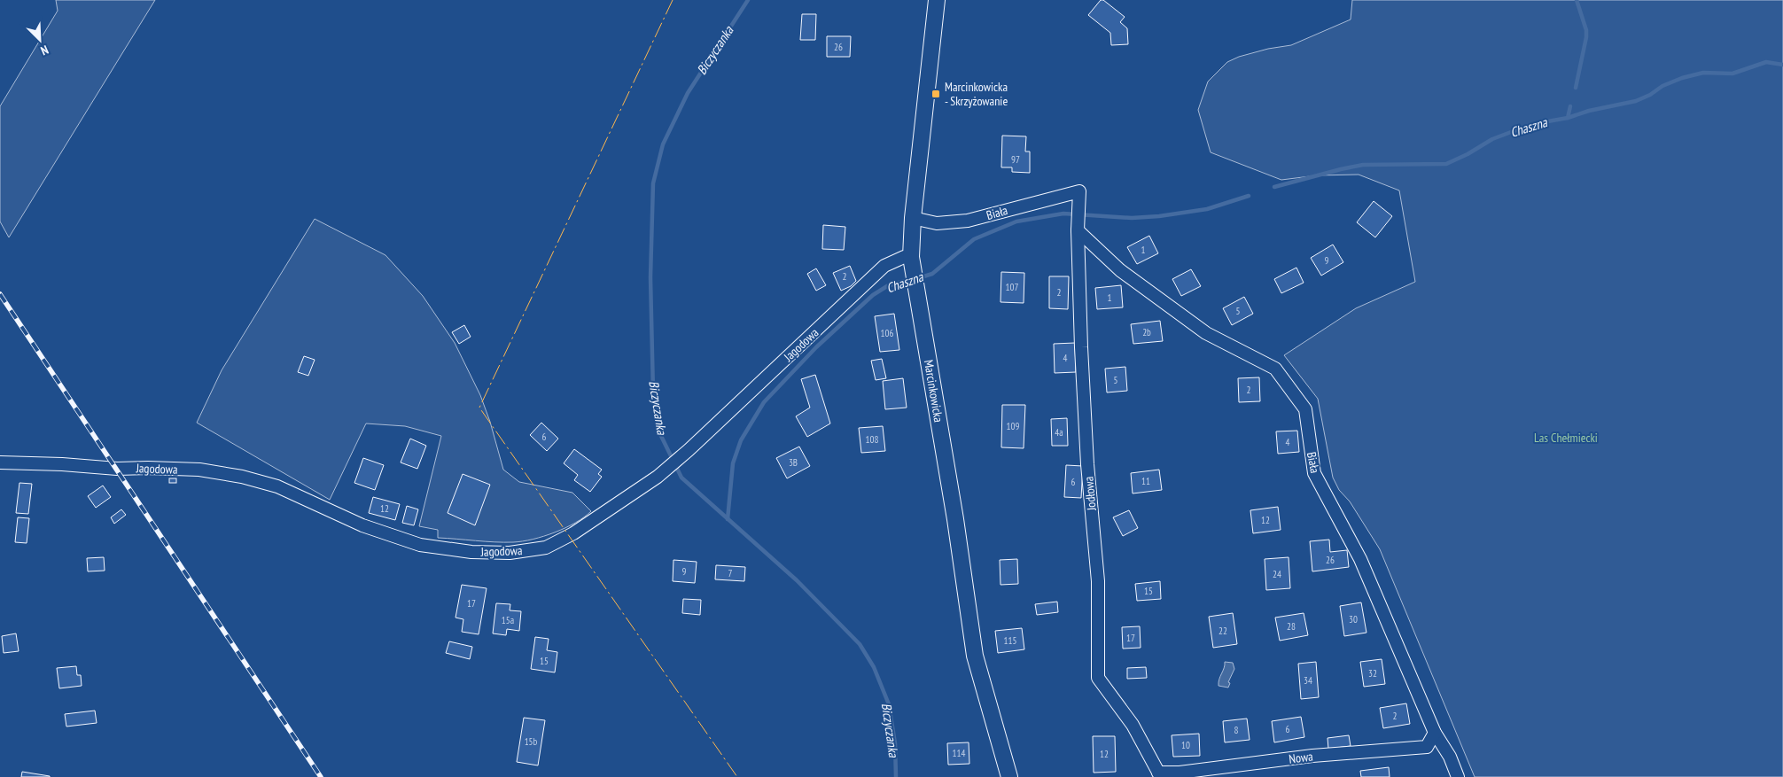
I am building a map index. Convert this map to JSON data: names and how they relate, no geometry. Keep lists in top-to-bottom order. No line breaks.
{"streets":{"street":["Biała","Jagodowa","Marcinkowicka","Jodłowa","Nowa"]},"crossings":[["Biała","Marcinkowicka"],["Biała","Jodłowa"],["Biała","Nowa"],["Jagodowa","Marcinkowicka"],["Jodłowa","Nowa"]],"water":["Biczyczanka","Chaszna"],"parks":["Las Chełmiecki"],"places":{"transit":["Marcinkowicka - Skrzyżowanie"]},"house_numbers":["26","97","1","9","2","107","2","1","5","2b","106","4","5","2","109","4a","6","108","4","3B","11","6","12","12","26","9","7","24","15","17","30","15a","28","22","17","115","15","32","34","2","6","8","15b","10","114","12"],"north":"bottom right"}
